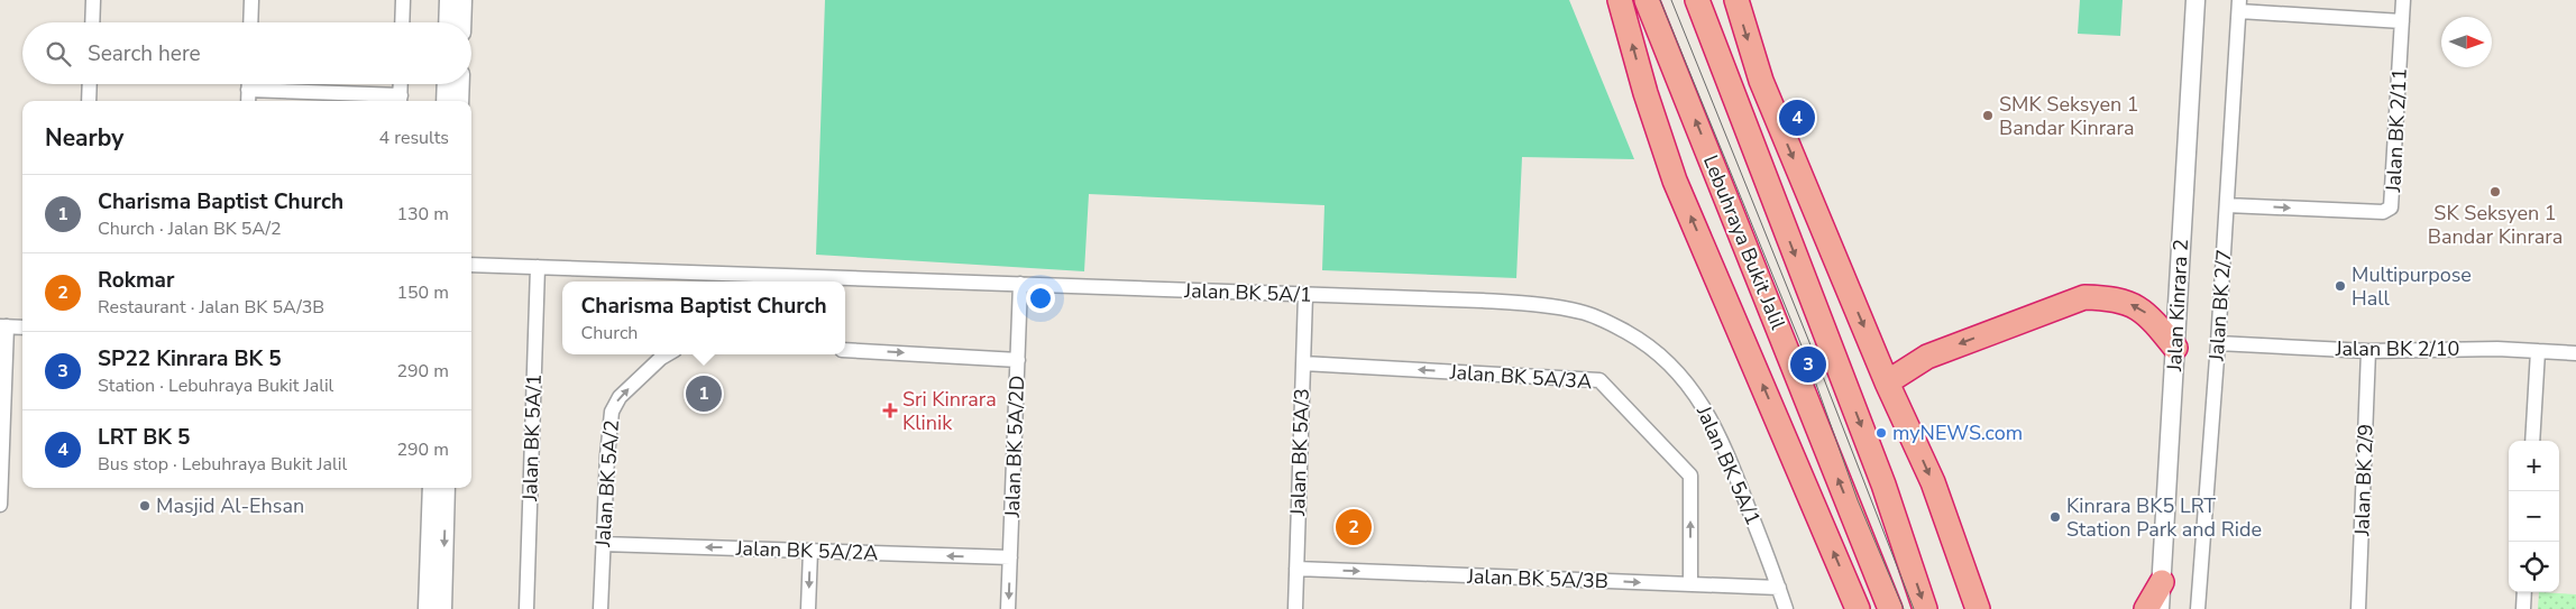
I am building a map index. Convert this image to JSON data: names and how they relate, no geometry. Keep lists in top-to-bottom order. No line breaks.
{"streets":{"highway":["Lebuhraya Bukit Jalil"],"street":["Jalan BK 2/11","Jalan BK 5A/1","Jalan Kinrara 2","Jalan BK 2/7","Jalan BK 2/10","Jalan BK 5A/3A","Jalan BK 5A/2D","Jalan BK 5A/3","Jalan BK 2/9","Jalan BK 5A/2","Jalan BK 5A/2A","Jalan BK 5A/3B"]},"crossings":[["Jalan BK 2/11","Jalan BK 2/7"],["Jalan BK 5A/1","Jalan BK 5A/2D"],["Jalan BK 5A/1","Jalan BK 5A/3"],["Jalan BK 5A/1","Jalan BK 5A/3B"],["Jalan BK 2/7","Jalan BK 2/10"],["Jalan BK 2/10","Jalan BK 2/9"],["Jalan BK 5A/3A","Jalan BK 5A/3"],["Jalan BK 5A/3A","Jalan BK 5A/3B"],["Jalan BK 5A/2D","Jalan BK 5A/2A"],["Jalan BK 5A/3","Jalan BK 5A/3B"],["Jalan BK 5A/2","Jalan BK 5A/2A"]],"one_way":["Jalan BK 5A/3A","Jalan BK 5A/2","Jalan BK 5A/2A","Jalan BK 5A/3B"],"places":{"other":["SMK Seksyen 1 Bandar Kinrara","SK Seksyen 1 Bandar Kinrara","Multipurpose Hall","myNEWS.com","Masjid Al-Ehsan","Kinrara BK5 LRT Station Park and Ride"],"health":["Sri Kinrara Klinik"]},"north":"right","page":{"search":"Search here","pins":["4","3","1","2"],"heading":["Nearby","4 results"],"list":[{"mark":"1","name":"Charisma Baptist Church","note":"Church · Jalan BK 5A/2","value":"130 m"},{"mark":"2","name":"Rokmar","note":"Restaurant · Jalan BK 5A/3B","value":"150 m"},{"mark":"3","name":"SP22 Kinrara BK 5","note":"Station · Lebuhraya Bukit Jalil","value":"290 m"},{"mark":"4","name":"LRT BK 5","note":"Bus stop · Lebuhraya Bukit Jalil","value":"290 m"}],"popup":["Charisma Baptist Church","Church"],"map_buttons":["+","−"]}}
